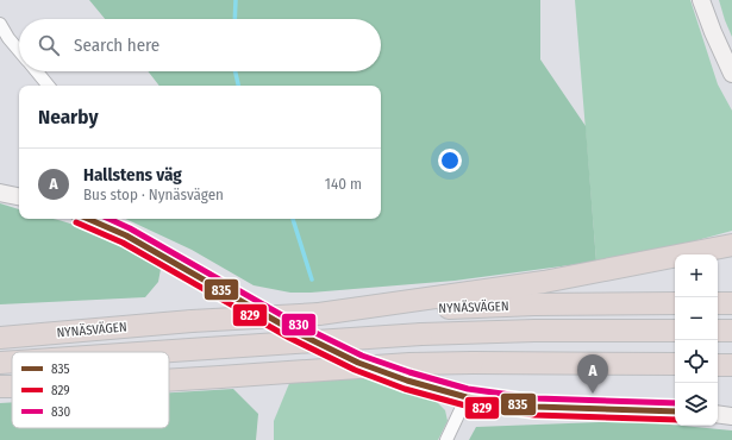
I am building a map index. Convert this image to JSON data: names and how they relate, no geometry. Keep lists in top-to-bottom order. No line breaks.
{"streets":{"highway":["NYNÄSVÄGEN"]},"lines":["transit line 835","transit line 830","transit line 829"],"legend":["835","829","830"],"page":{"search":"Search here","heading":"Nearby","list":[{"mark":"A","name":"Hallstens väg","note":"Bus stop · Nynäsvägen","value":"140 m"}],"map_buttons":["+","−"],"pins":"A"}}
